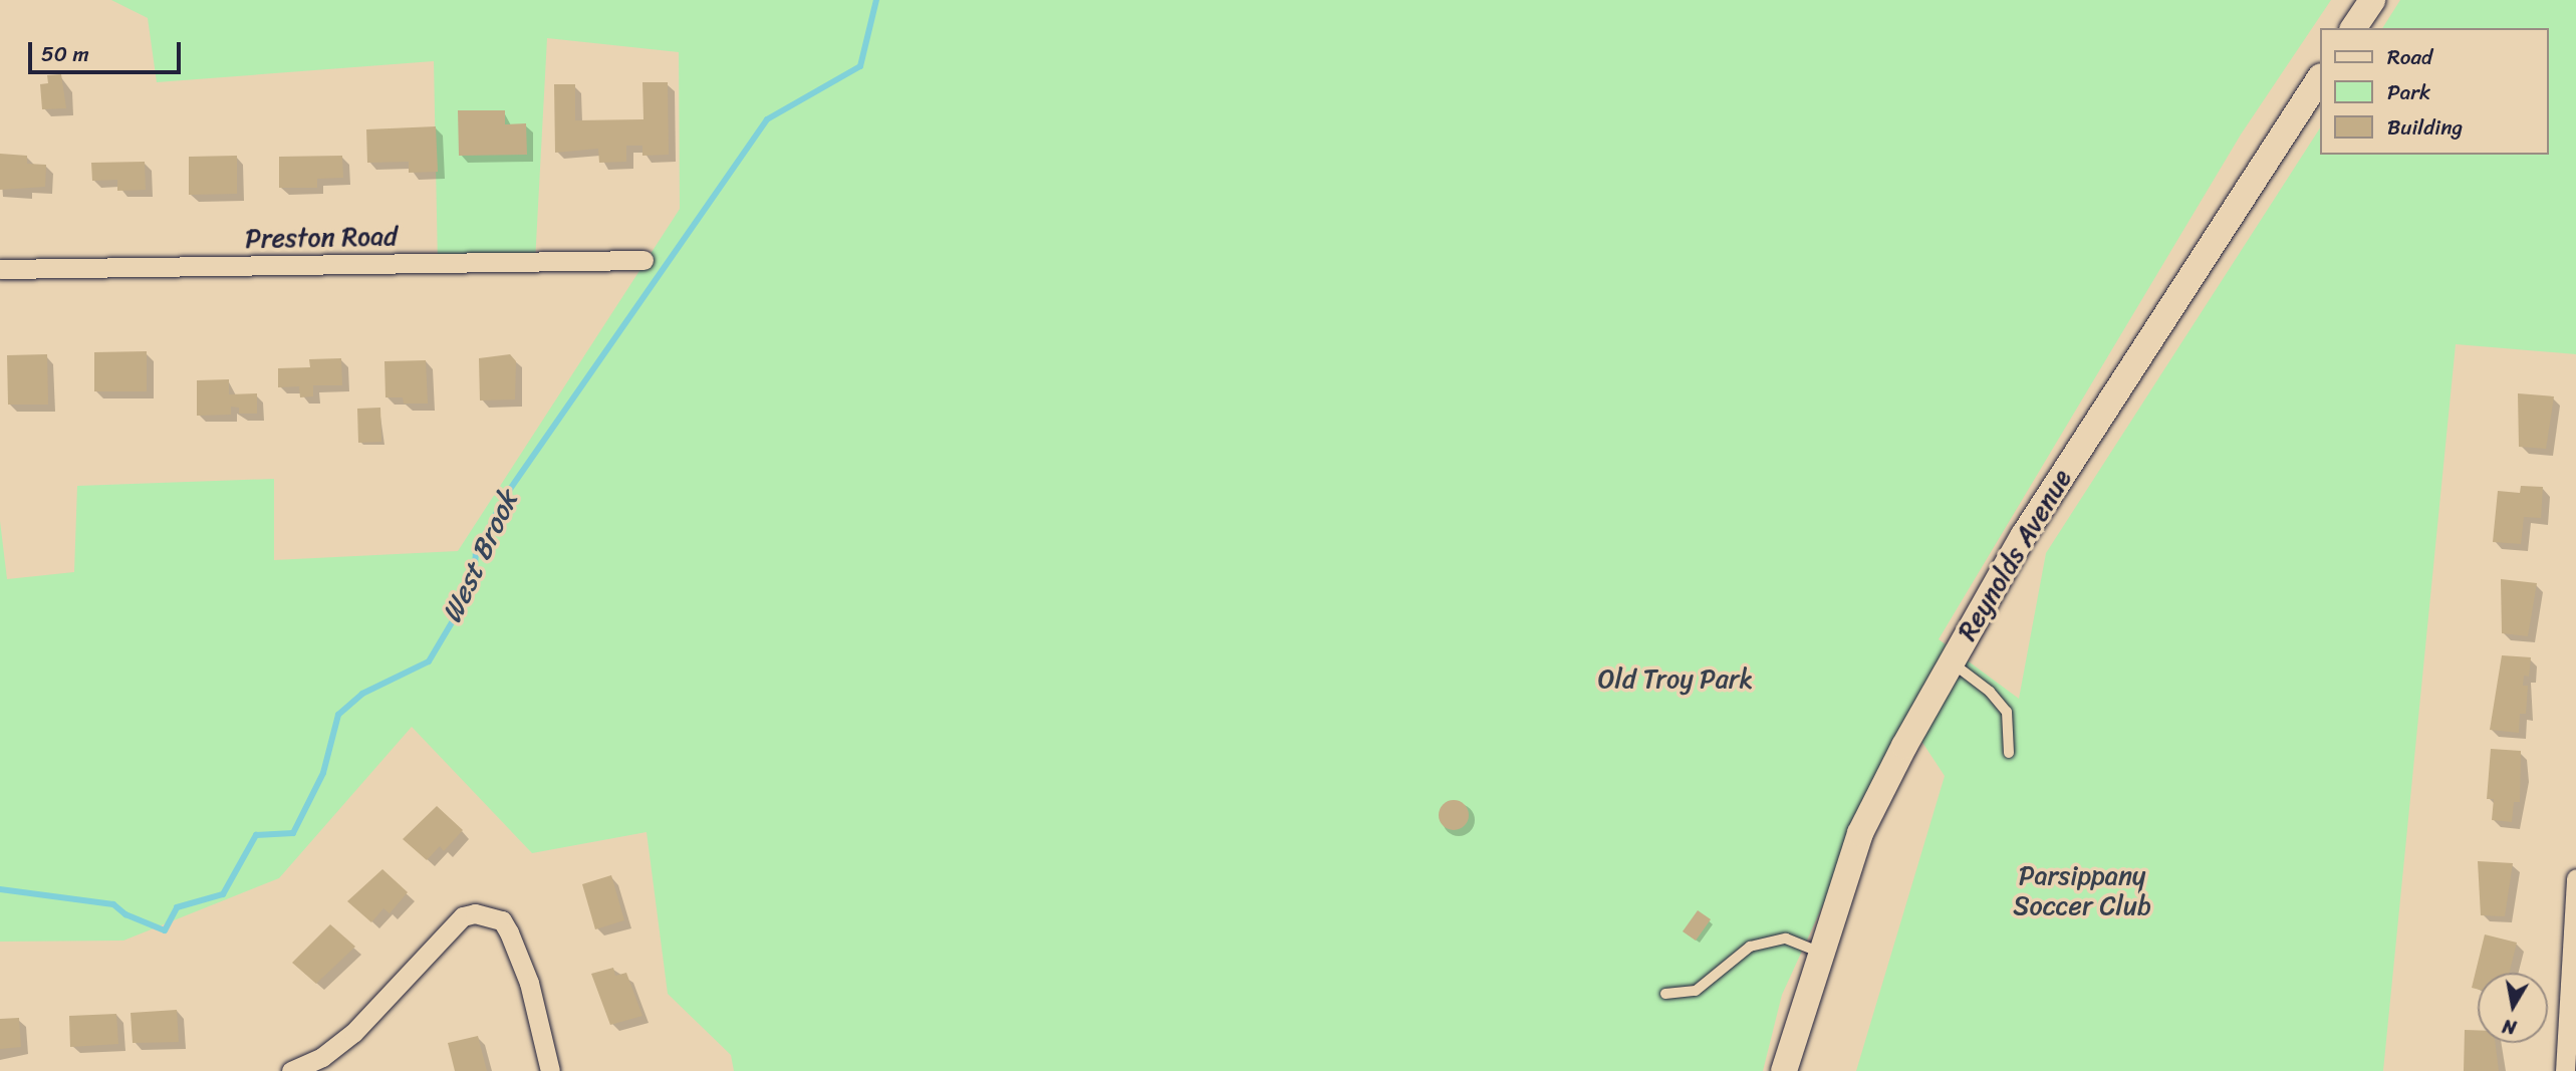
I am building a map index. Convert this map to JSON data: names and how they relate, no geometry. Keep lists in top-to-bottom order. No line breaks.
{"streets":{"street":["Preston Road","Reynolds Avenue"]},"water":["West Brook"],"parks":["Old Troy Park","Parsippany Soccer Club"],"legend":["Road","Park","Building"],"scale_bar":"50 m","north":"bottom"}
